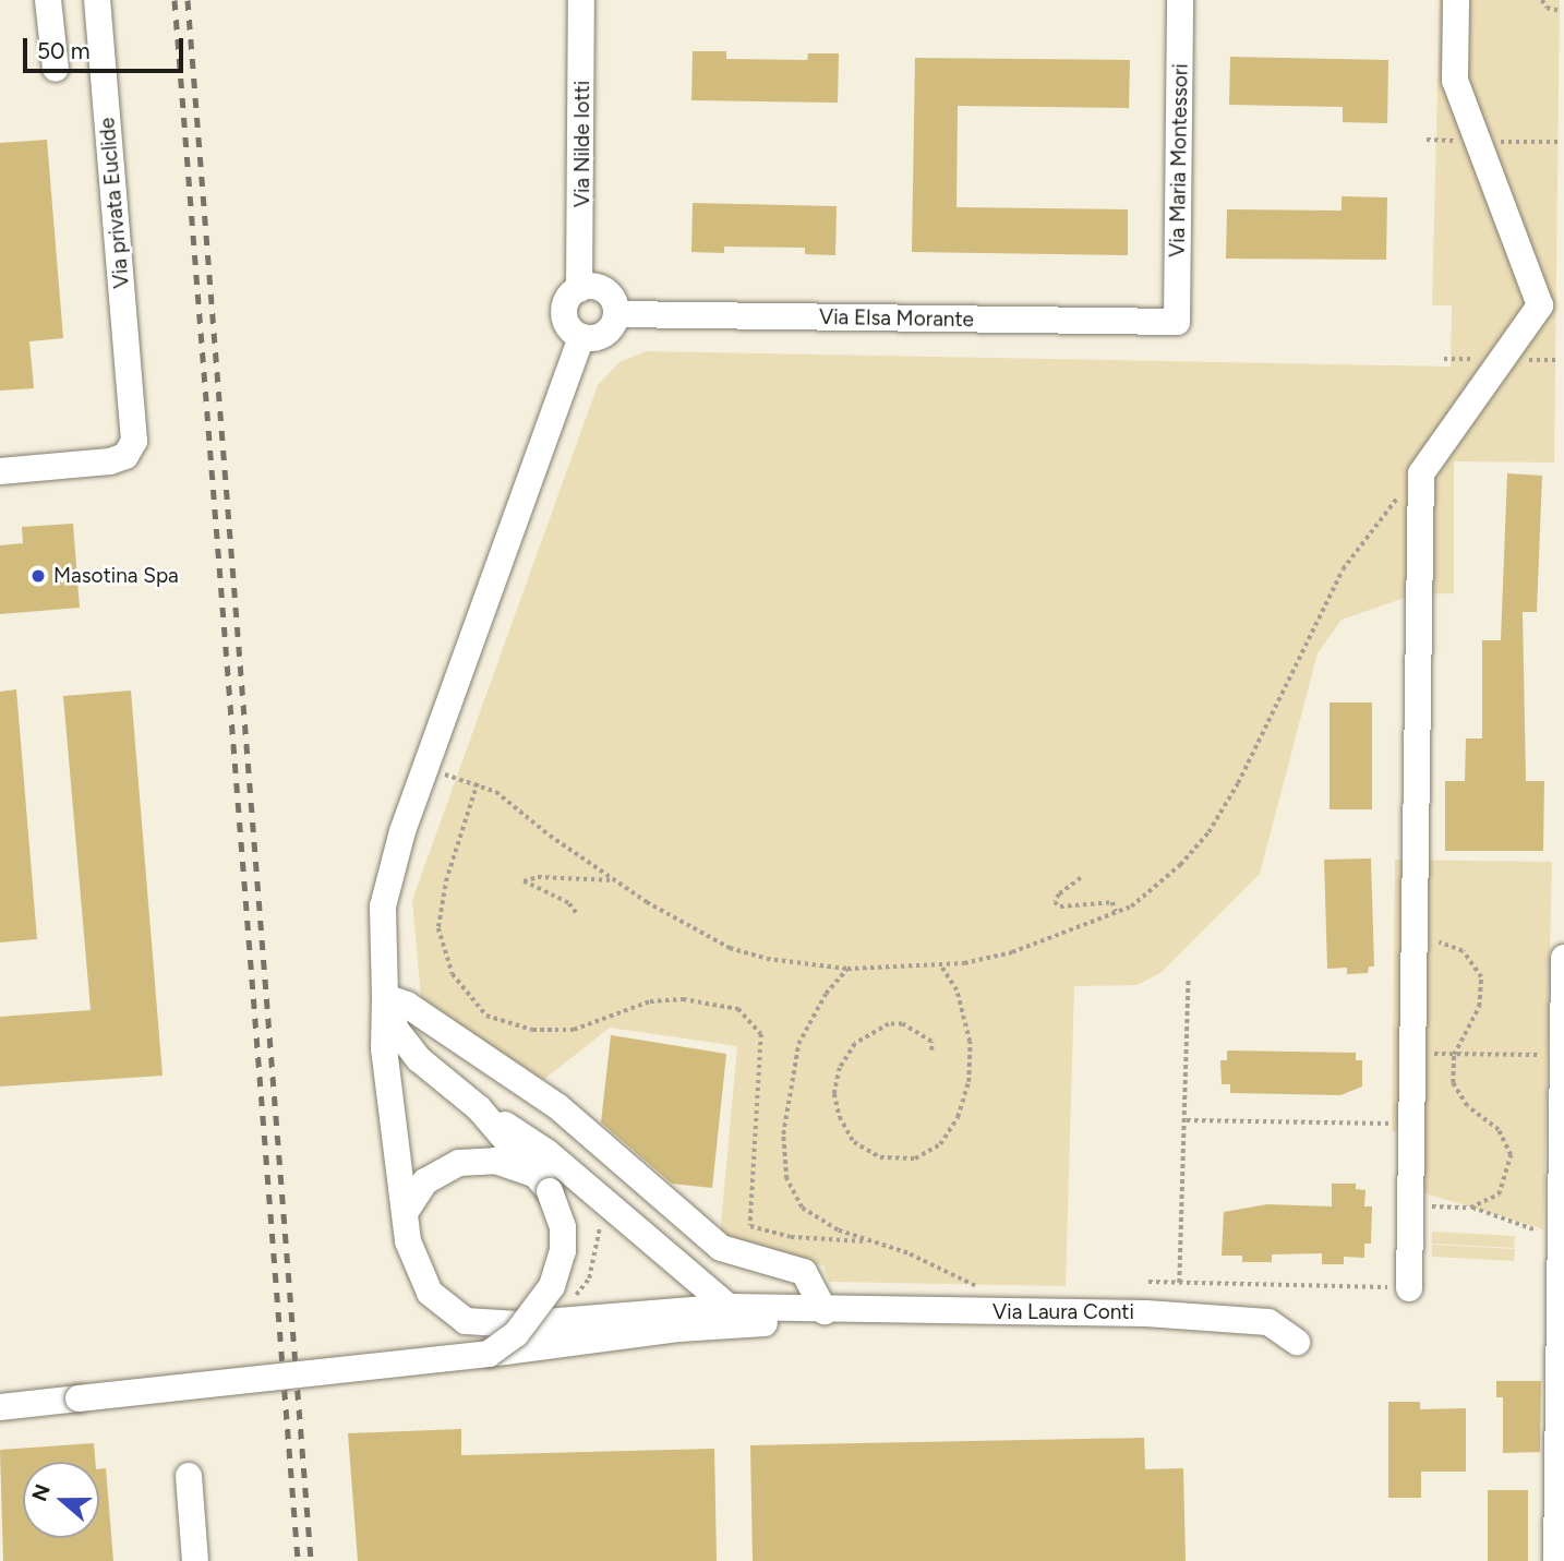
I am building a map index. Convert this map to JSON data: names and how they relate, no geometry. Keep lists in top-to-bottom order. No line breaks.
{"streets":{"street":["Via Nilde Iotti","Via Maria Montessori","Via privata Euclide","Via Elsa Morante","Via Laura Conti"]},"crossings":[["Via Nilde Iotti","Via Elsa Morante"],["Via Maria Montessori","Via Elsa Morante"]],"places":["Masotina Spa"],"scale_bar":"50 m","north":"left"}
